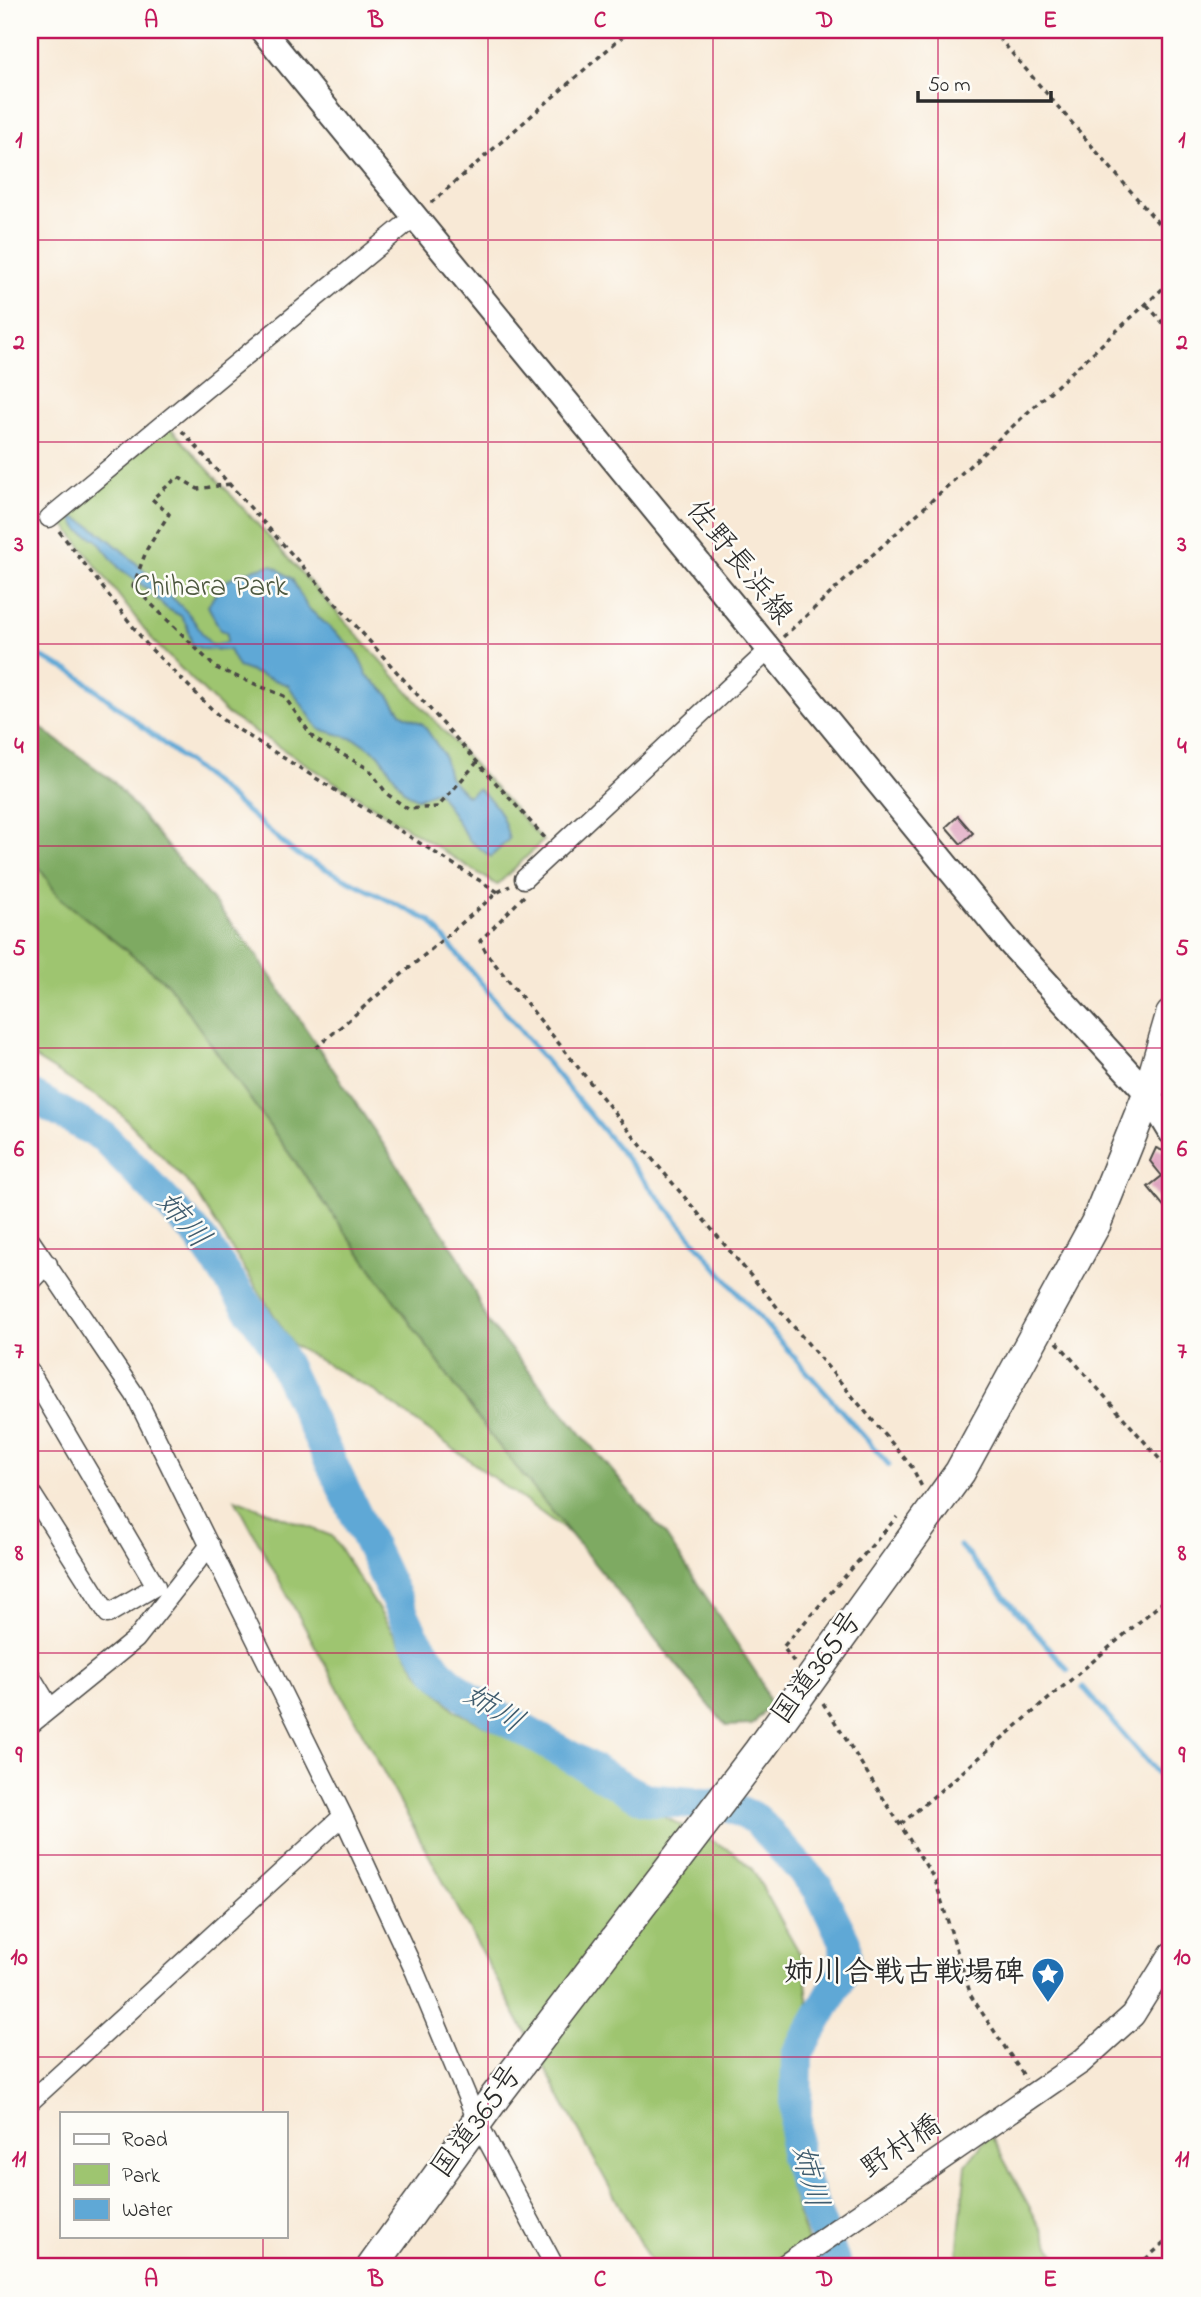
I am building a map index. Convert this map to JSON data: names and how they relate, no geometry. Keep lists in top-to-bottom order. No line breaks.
{"streets":{"highway":["国道365号"],"main road":["佐野長浜線"],"street":["野村橋"]},"crossings":[["佐野長浜線","国道365号"]],"water":["姉川"],"parks":["Chihara Park"],"places":{"place":["姉川合戦古戦場碑"]},"legend":["Road","Park","Water"],"scale_bar":"50 m","grid":{"columns":["A","B","C","D","E"],"rows":["1","2","3","4","5","6","7","8","9","10","11"]}}
